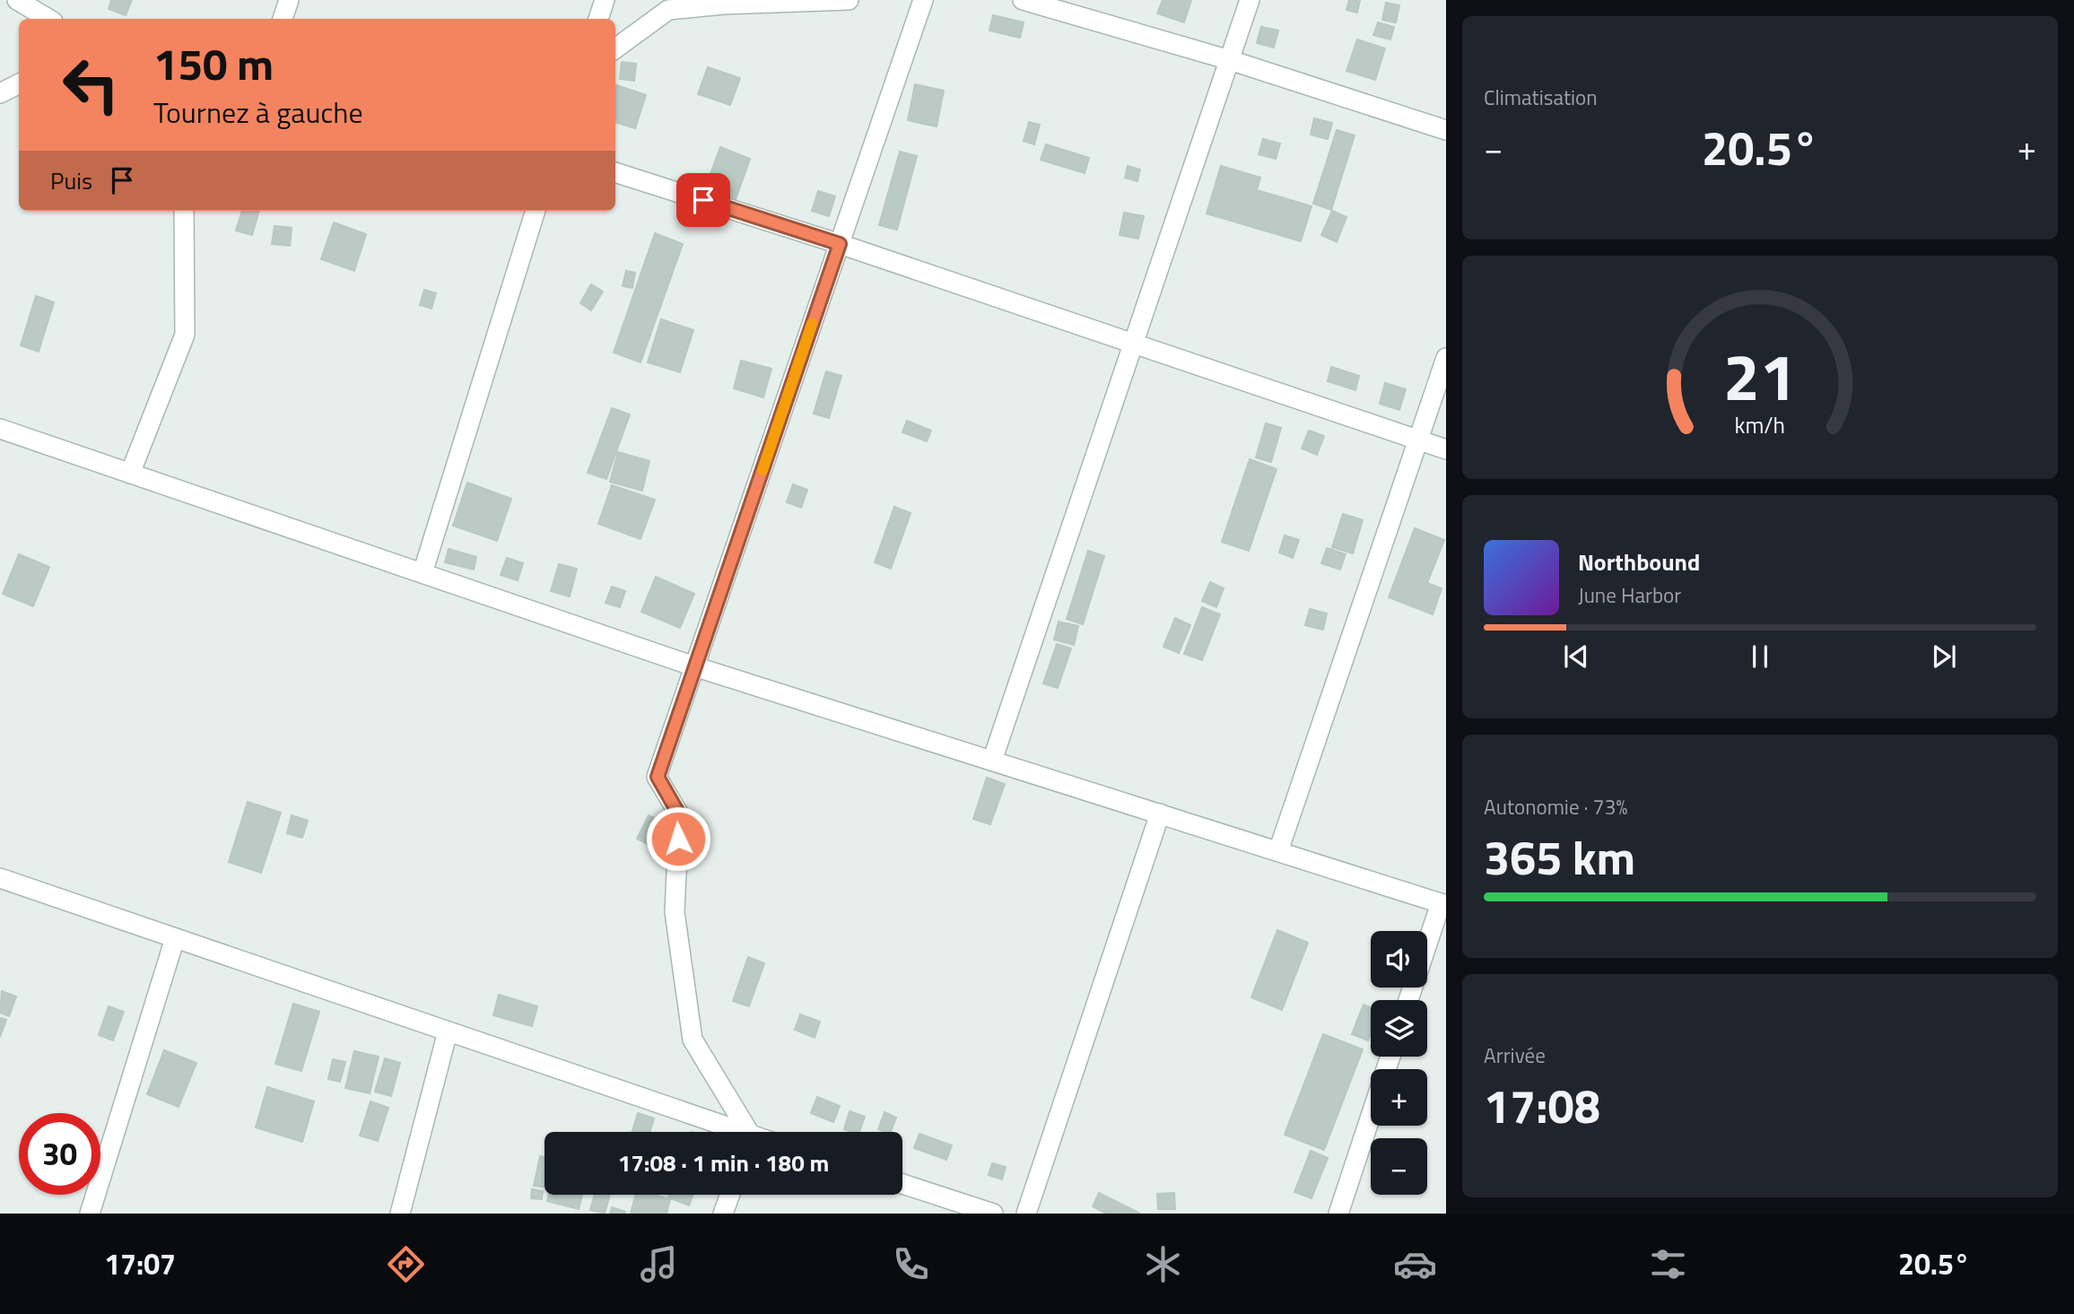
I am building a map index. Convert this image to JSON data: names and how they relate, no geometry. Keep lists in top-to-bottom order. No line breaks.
{"page":{"tile":["Climatisation",["Autonomie · 73%","365 km"],["Arrivée","17:08"]],"turn":["150 m","Tournez à gauche"],"heat":["−","20.5°","+"],"then":"Puis","song":["Northbound","June Harbor"],"map_buttons":["+","−"],"limit":"30","trip":"17:08 · 1 min · 180 m","tabs":["17:07","20.5°"],"gauge":["21","km/h"]}}
